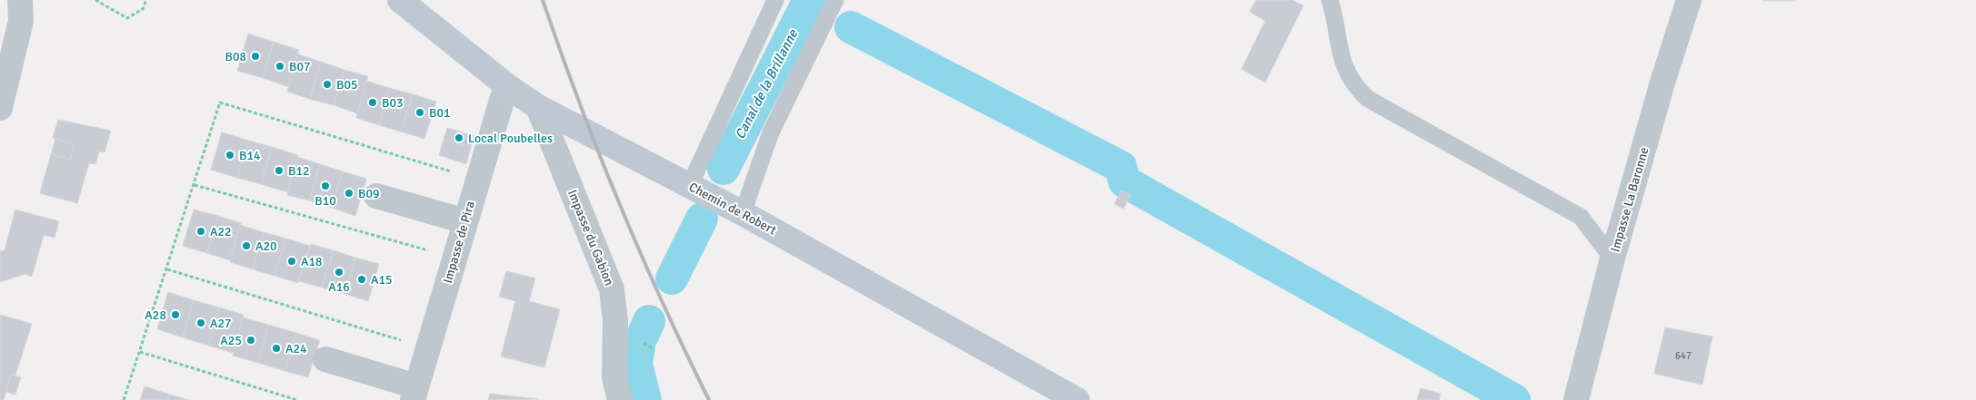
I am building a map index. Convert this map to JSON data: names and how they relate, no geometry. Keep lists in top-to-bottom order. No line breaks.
{"streets":{"street":["Impasse La Baronne","Chemin de Robert","Impasse du Gabion","Impasse de Pira"]},"crossings":[["Chemin de Robert","Impasse du Gabion"],["Chemin de Robert","Impasse de Pira"]],"water":["Canal de la Brillanne"],"places":["B08","B07","B05","B03","B01","Local Poubelles","B14","B12","B10","B09","A22","A20","A18","A16","A15","A28","A27","A25","A24"],"house_numbers":["647"]}
